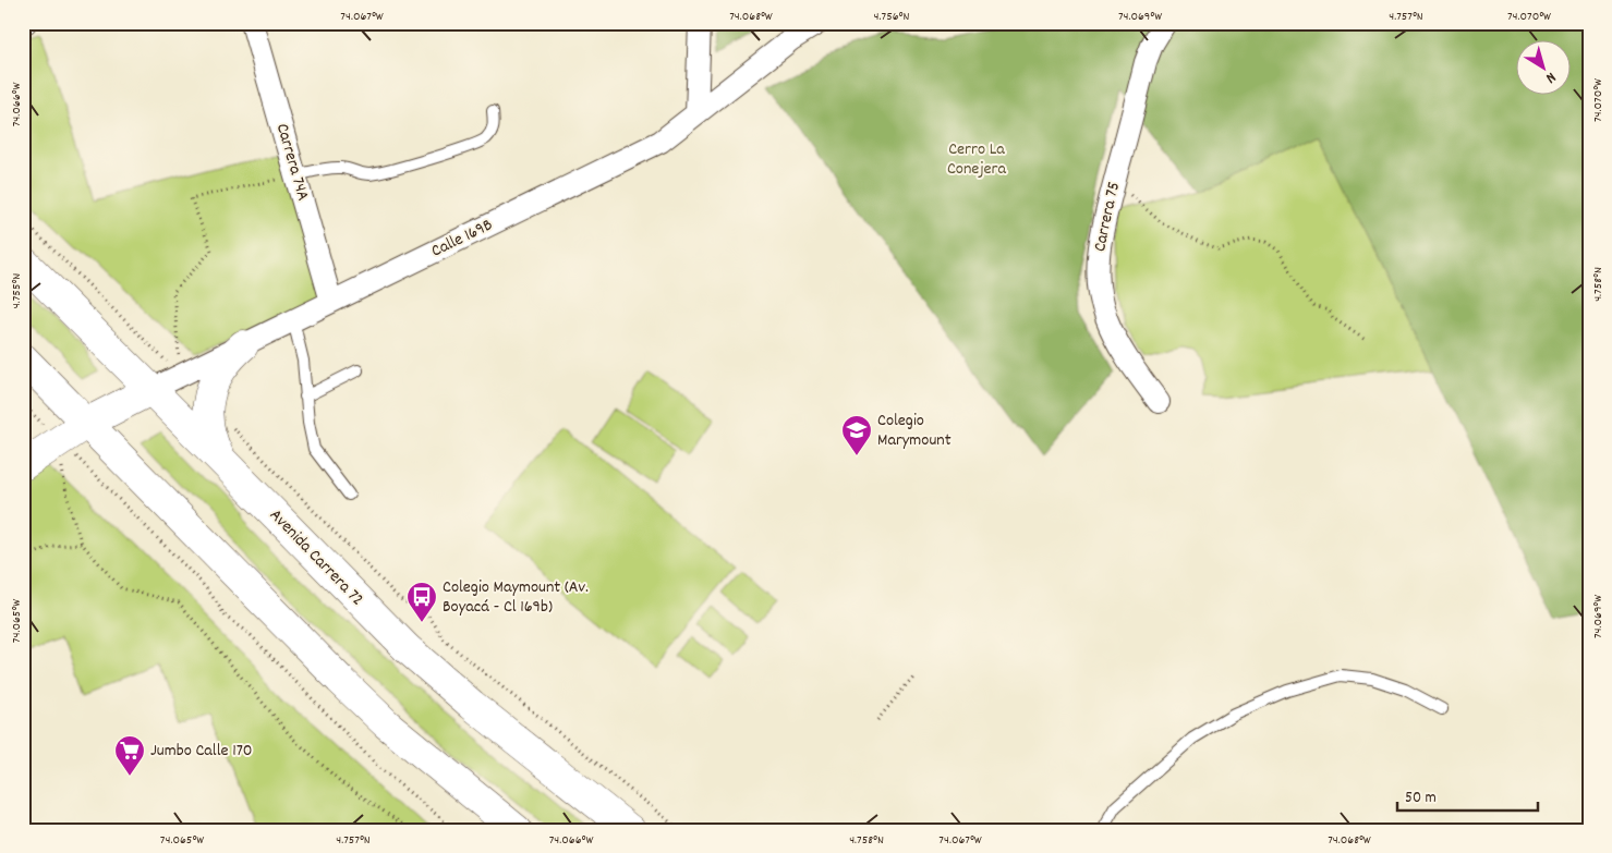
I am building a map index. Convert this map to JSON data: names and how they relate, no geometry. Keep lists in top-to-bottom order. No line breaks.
{"streets":{"main road":["Calle 169B","Avenida Carrera 72"],"street":["Carrera 74A","Carrera 75"]},"crossings":[["Carrera 74A","Calle 169B"],["Calle 169B","Avenida Carrera 72"]],"parks":["Cerro La Conejera"],"places":{"school or university":["Colegio Marymount"],"bus stop":["Colegio Maymount (Av. Boyacá - Cl 169b)"],"supermarket":["Jumbo Calle 170"]},"scale_bar":"50 m","north":"bottom right","coordinates":["74.067°W","74.068°W","4.756°N","74.069°W","4.757°N","74.070°W","74.066°W","4.758°N","4.755°N","74.065°W"]}
